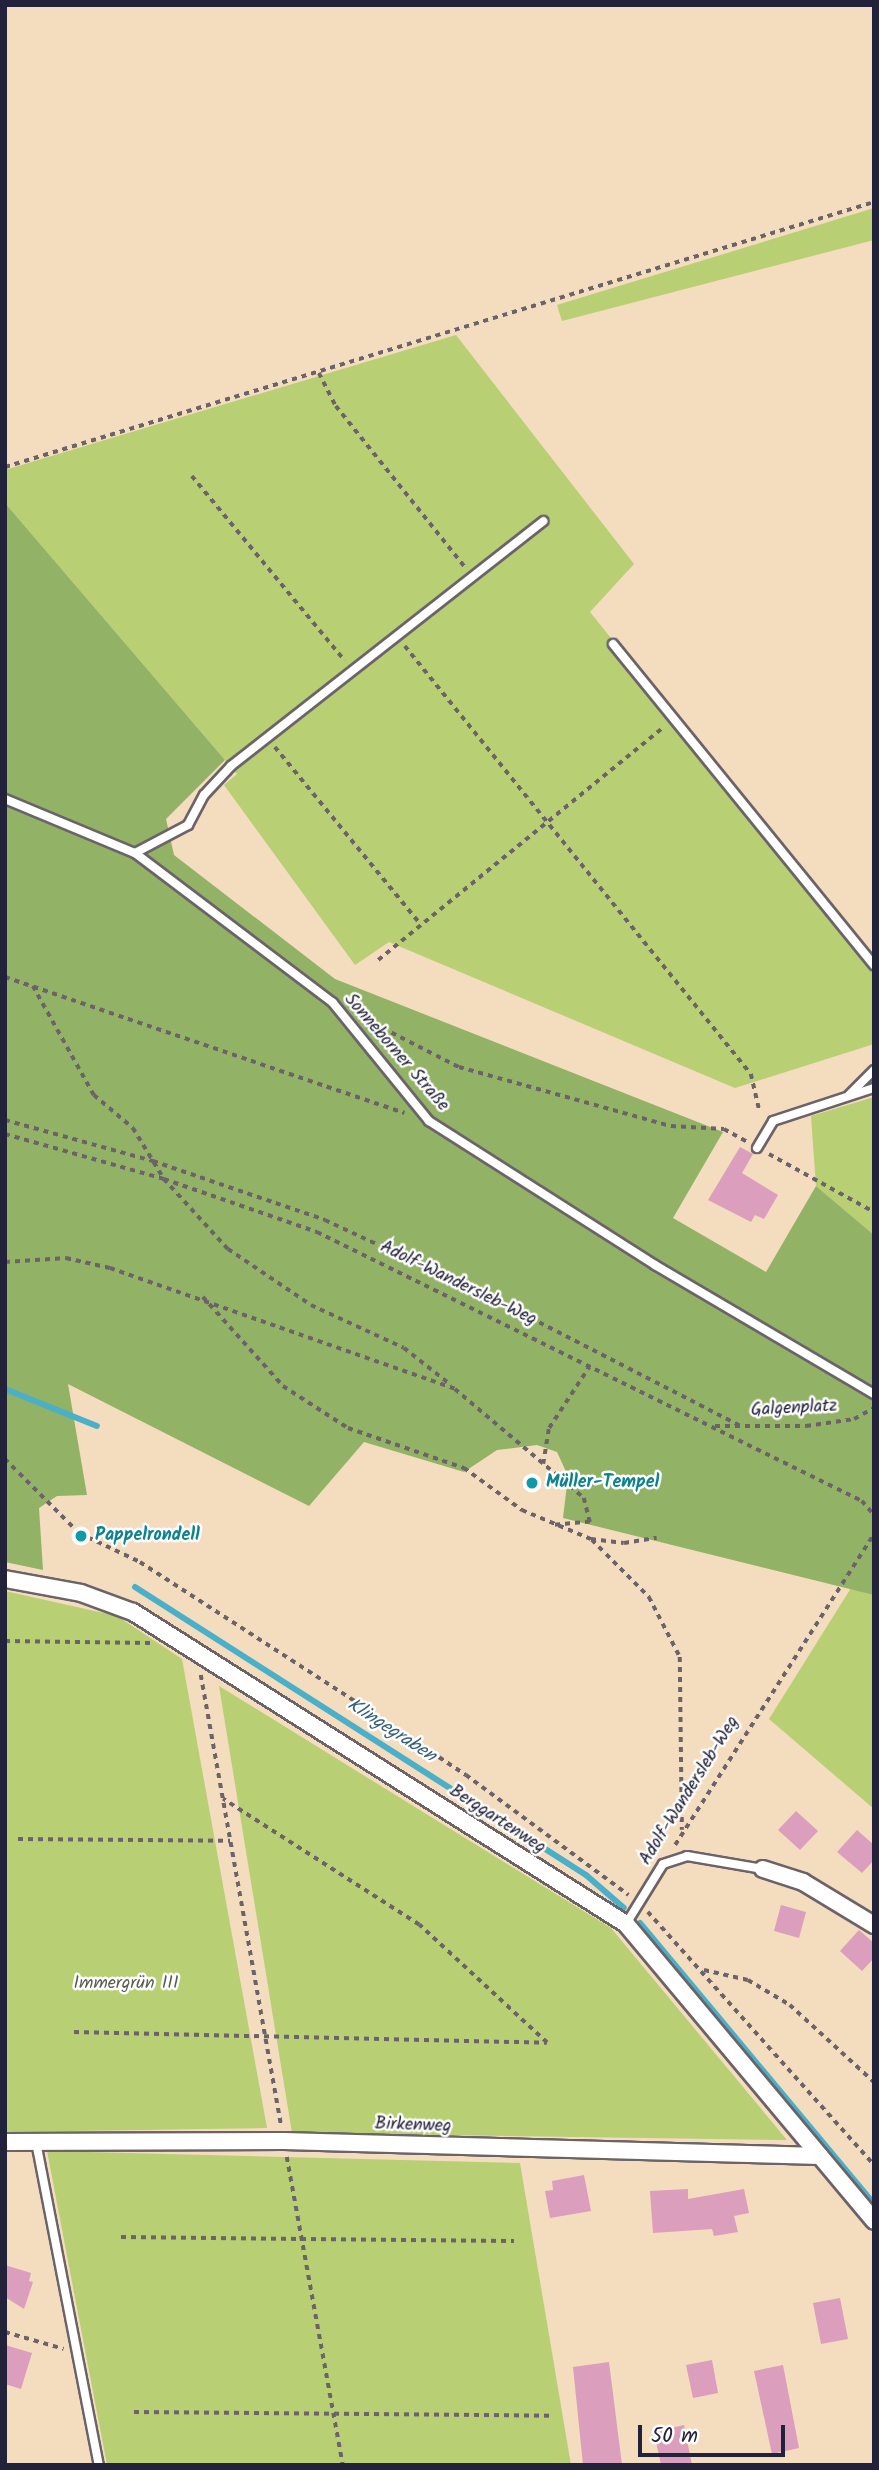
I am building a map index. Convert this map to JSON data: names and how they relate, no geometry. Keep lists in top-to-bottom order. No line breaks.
{"streets":{"street":["Berggartenweg","Birkenweg"],"lane":["Sonneborner Straße","Adolf-Wandersleb-Weg"],"path":["Galgenplatz"]},"crossings":[["Adolf-Wandersleb-Weg","Galgenplatz"],["Adolf-Wandersleb-Weg","Berggartenweg"],["Berggartenweg","Birkenweg"]],"water":["Klingegraben"],"parks":["Immergrün III"],"places":["Müller-Tempel","Pappelrondell"],"scale_bar":"50 m"}
